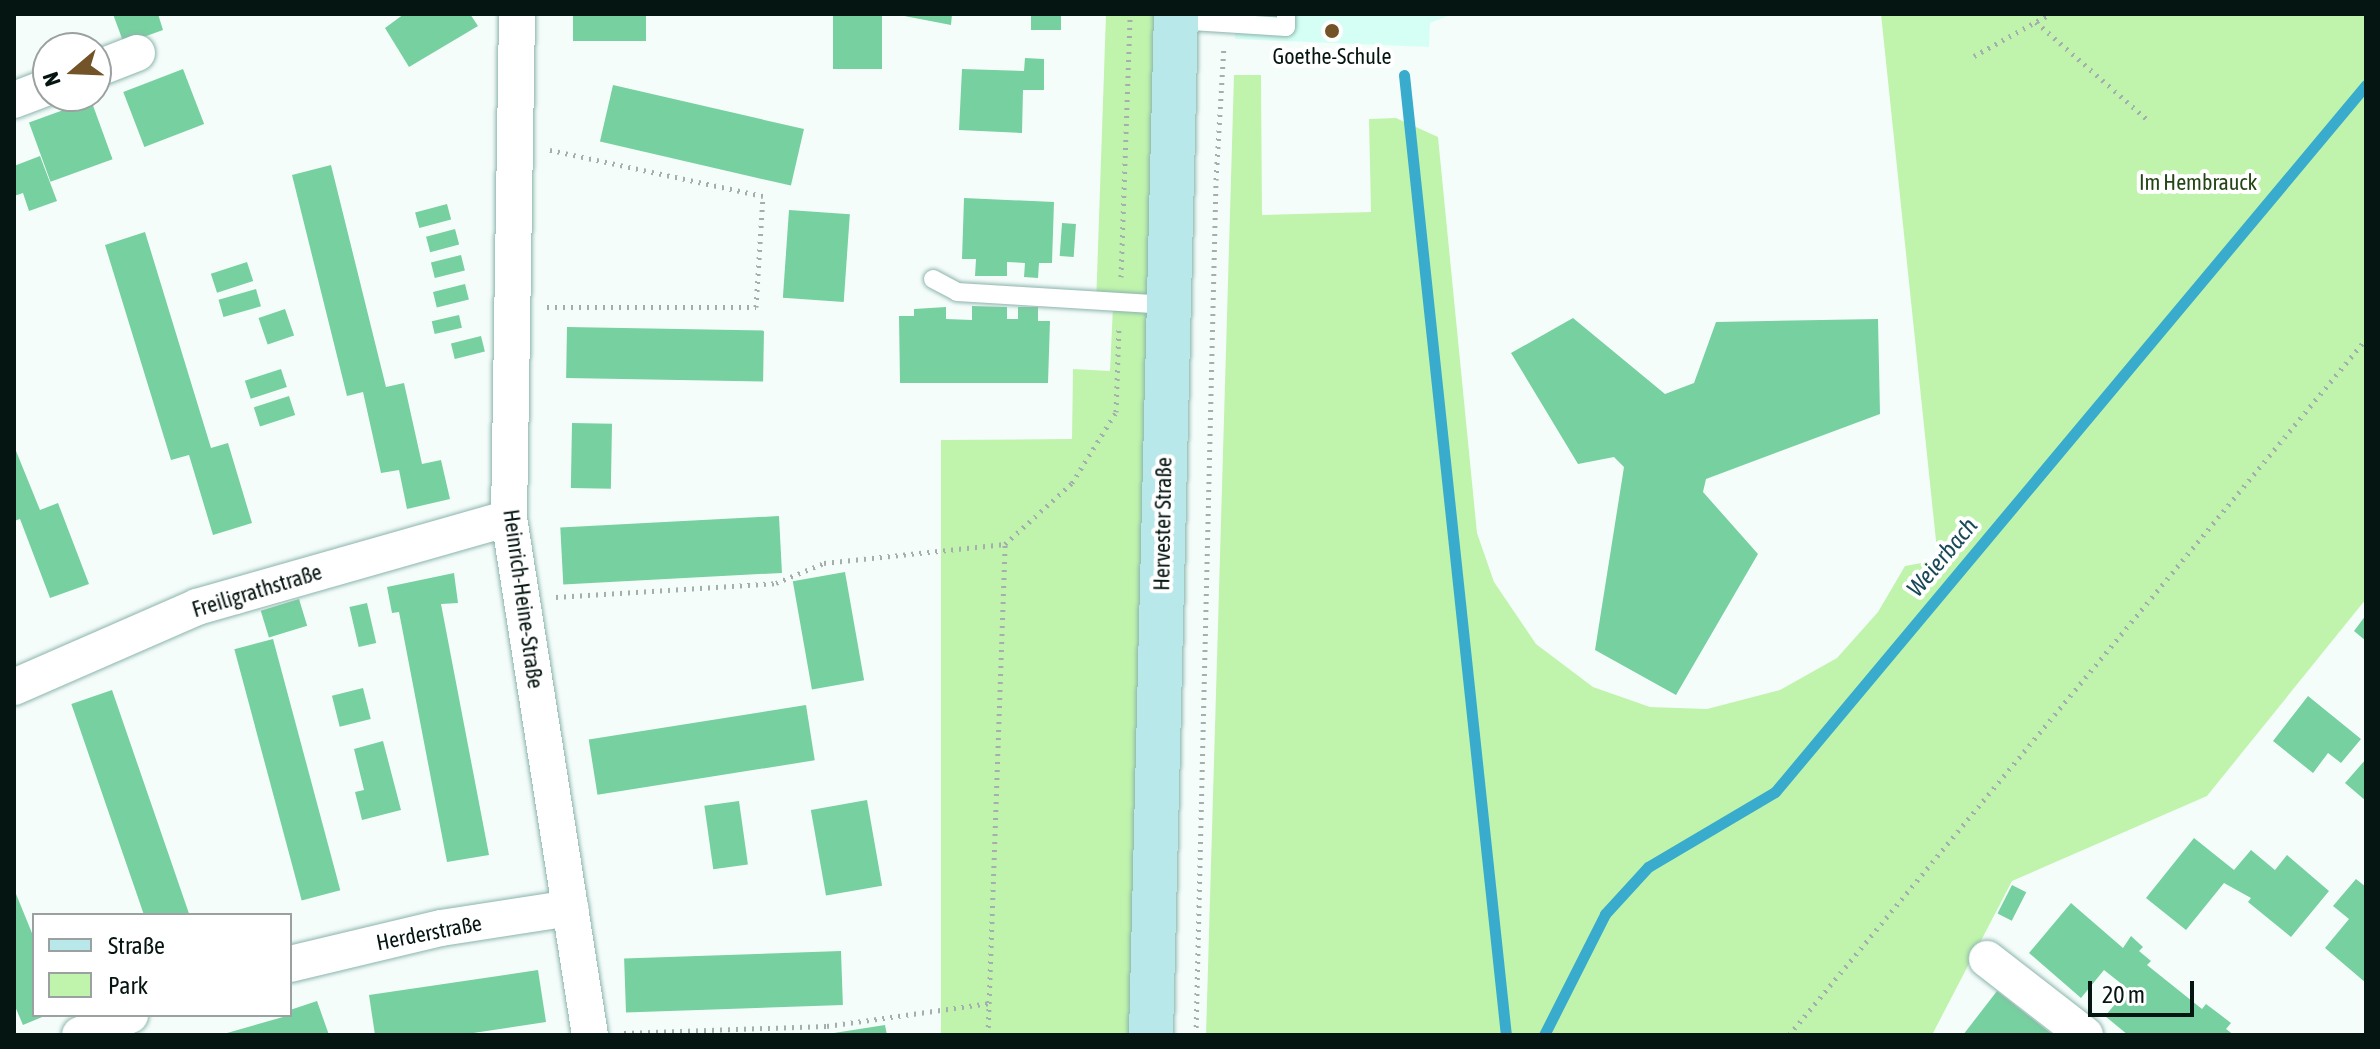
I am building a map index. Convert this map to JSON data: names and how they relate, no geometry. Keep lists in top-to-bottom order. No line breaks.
{"streets":{"main road":["Hervester Straße"],"street":["Freiligrathstraße","Heinrich-Heine-Straße","Herderstraße"]},"crossings":[["Freiligrathstraße","Heinrich-Heine-Straße"],["Heinrich-Heine-Straße","Herderstraße"]],"water":["Weierbach"],"parks":["Im Hembrauck"],"places":["Goethe-Schule"],"legend":["Straße","Park"],"scale_bar":"20 m","north":"left"}
